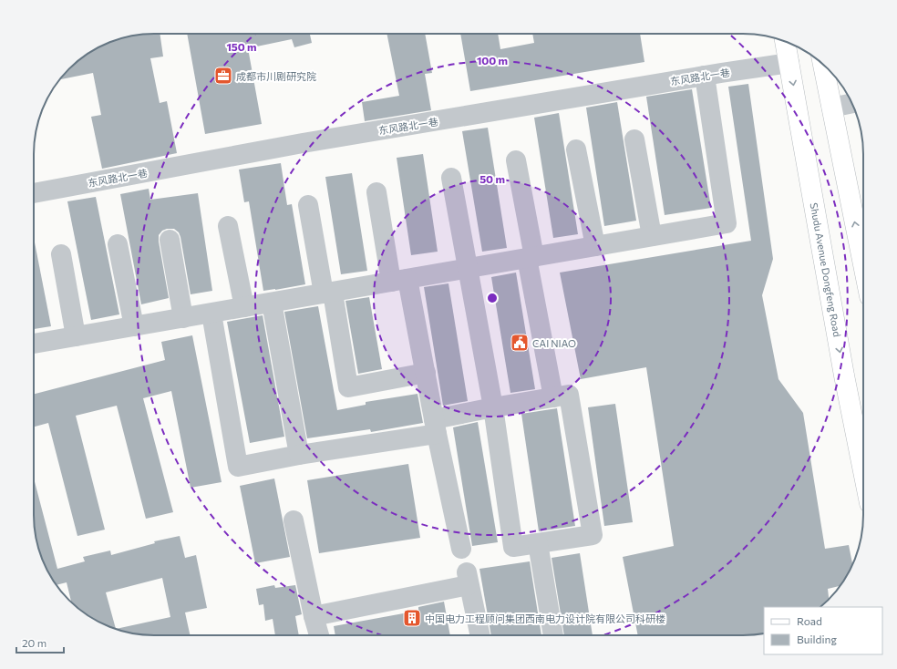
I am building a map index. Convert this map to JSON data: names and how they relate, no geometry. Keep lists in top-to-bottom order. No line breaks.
{"streets":{"main road":["Shudu Avenue Dongfeng Road"],"street":["东风路北一巷"]},"crossings":[["东风路北一巷","Shudu Avenue Dongfeng Road"]],"places":{"office":["成都市川剧研究院"],"public building":["CAI NIAO"],"building":["中国电力工程顾问集团西南电力设计院有限公司科研楼"]},"legend":["Road","Building"],"scale_bar":"20 m","rings":["150 m","100 m","50 m"]}
